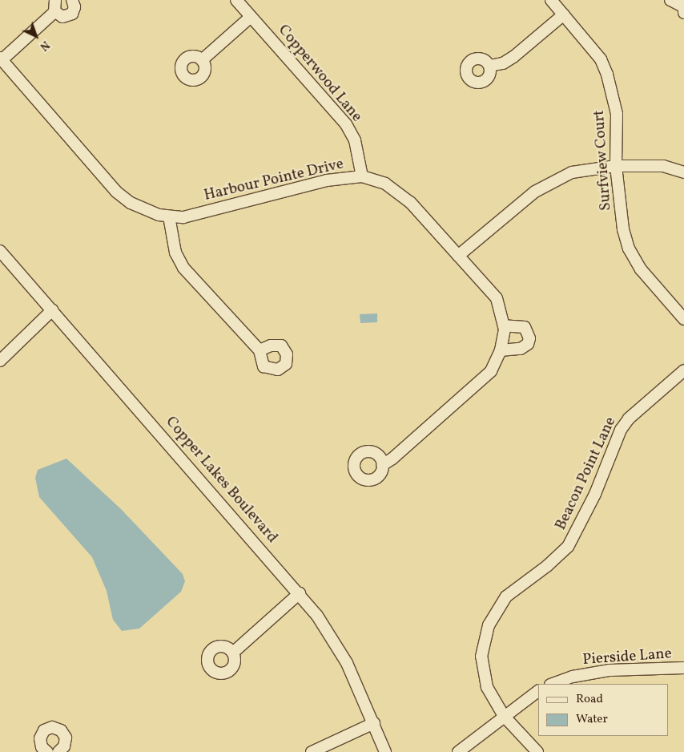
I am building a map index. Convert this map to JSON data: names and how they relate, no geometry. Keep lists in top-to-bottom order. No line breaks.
{"streets":{"street":["Copperwood Lane","Surfview Court","Harbour Pointe Drive","Beacon Point Lane","Copper Lakes Boulevard","Pierside Lane"]},"crossings":[["Copperwood Lane","Harbour Pointe Drive"]],"legend":["Road","Water"],"north":"bottom right"}
